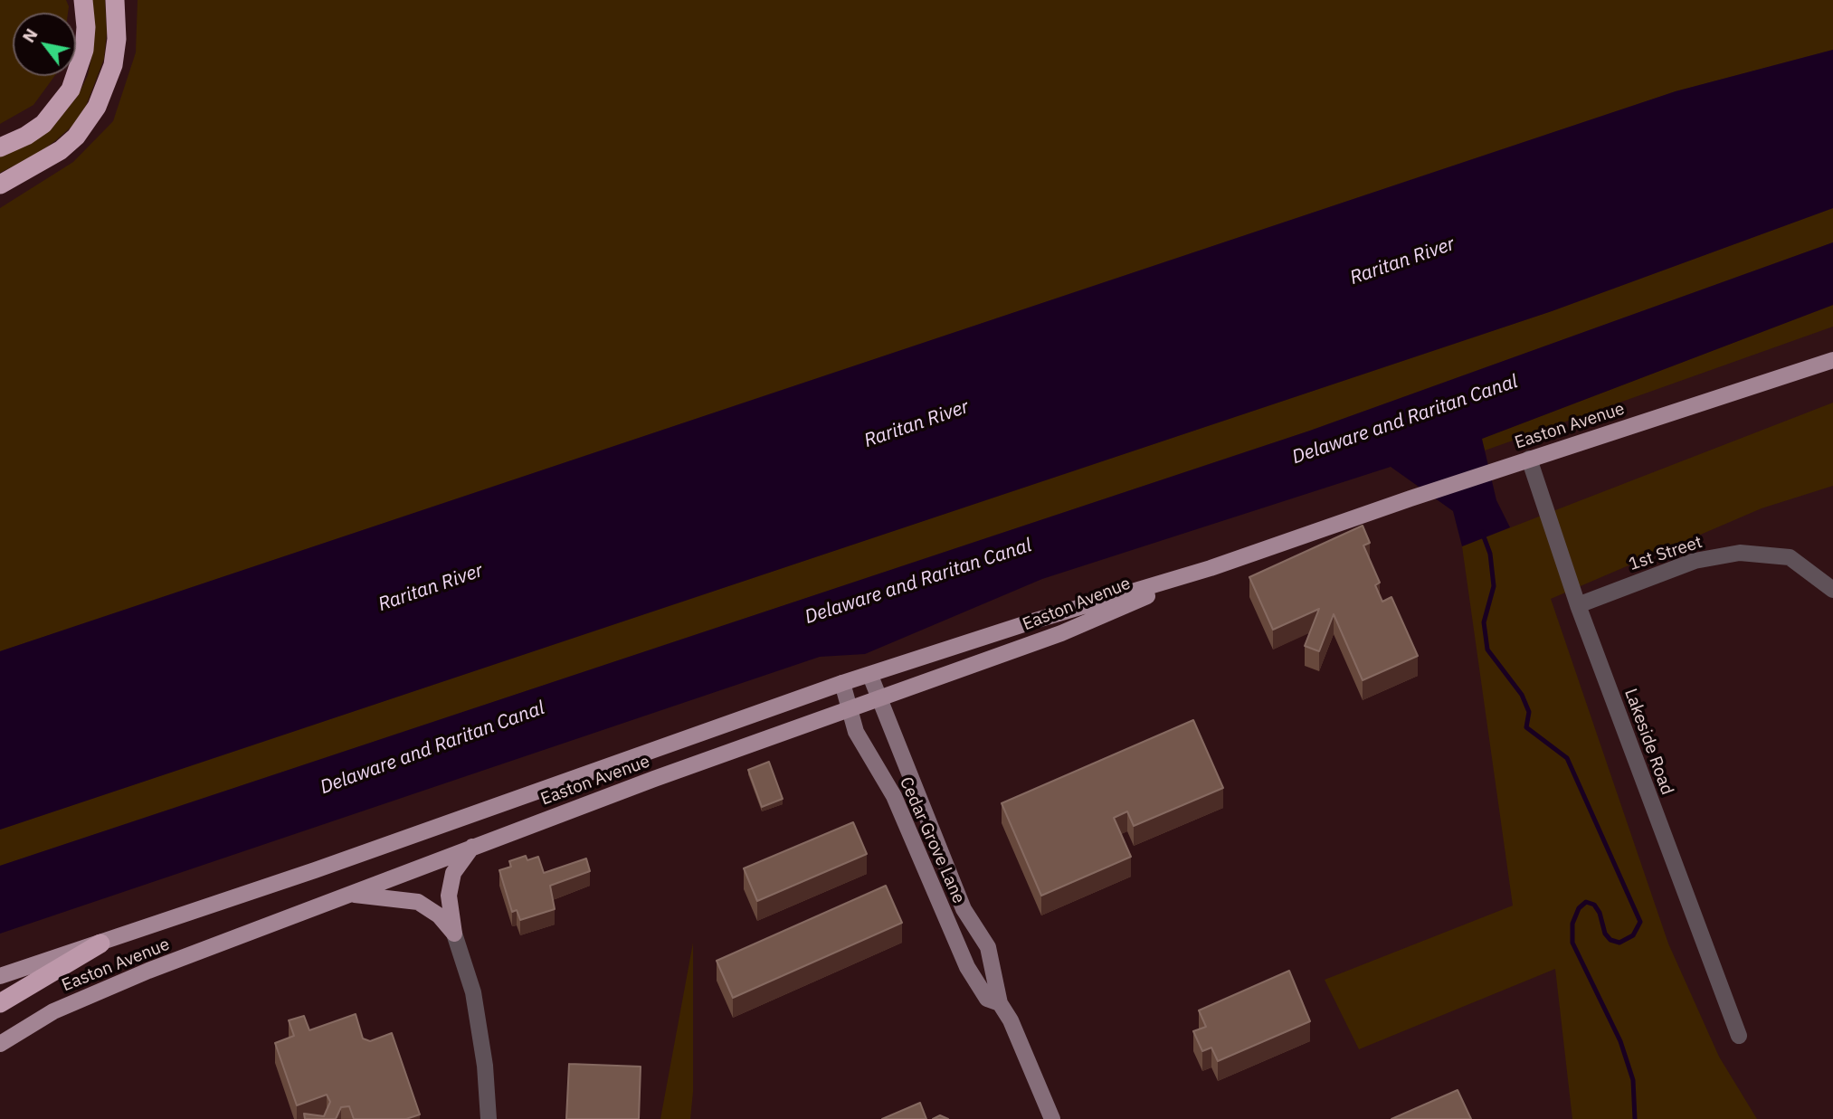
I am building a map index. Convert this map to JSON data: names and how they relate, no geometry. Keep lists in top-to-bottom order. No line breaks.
{"streets":{"main road":["Easton Avenue","Cedar Grove Lane"],"street":["1st Street","Lakeside Road"]},"crossings":[["Easton Avenue","Lakeside Road"],["Easton Avenue","Cedar Grove Lane"],["1st Street","Lakeside Road"]],"water":["Raritan River","Delaware and Raritan Canal"],"north":"top left"}
